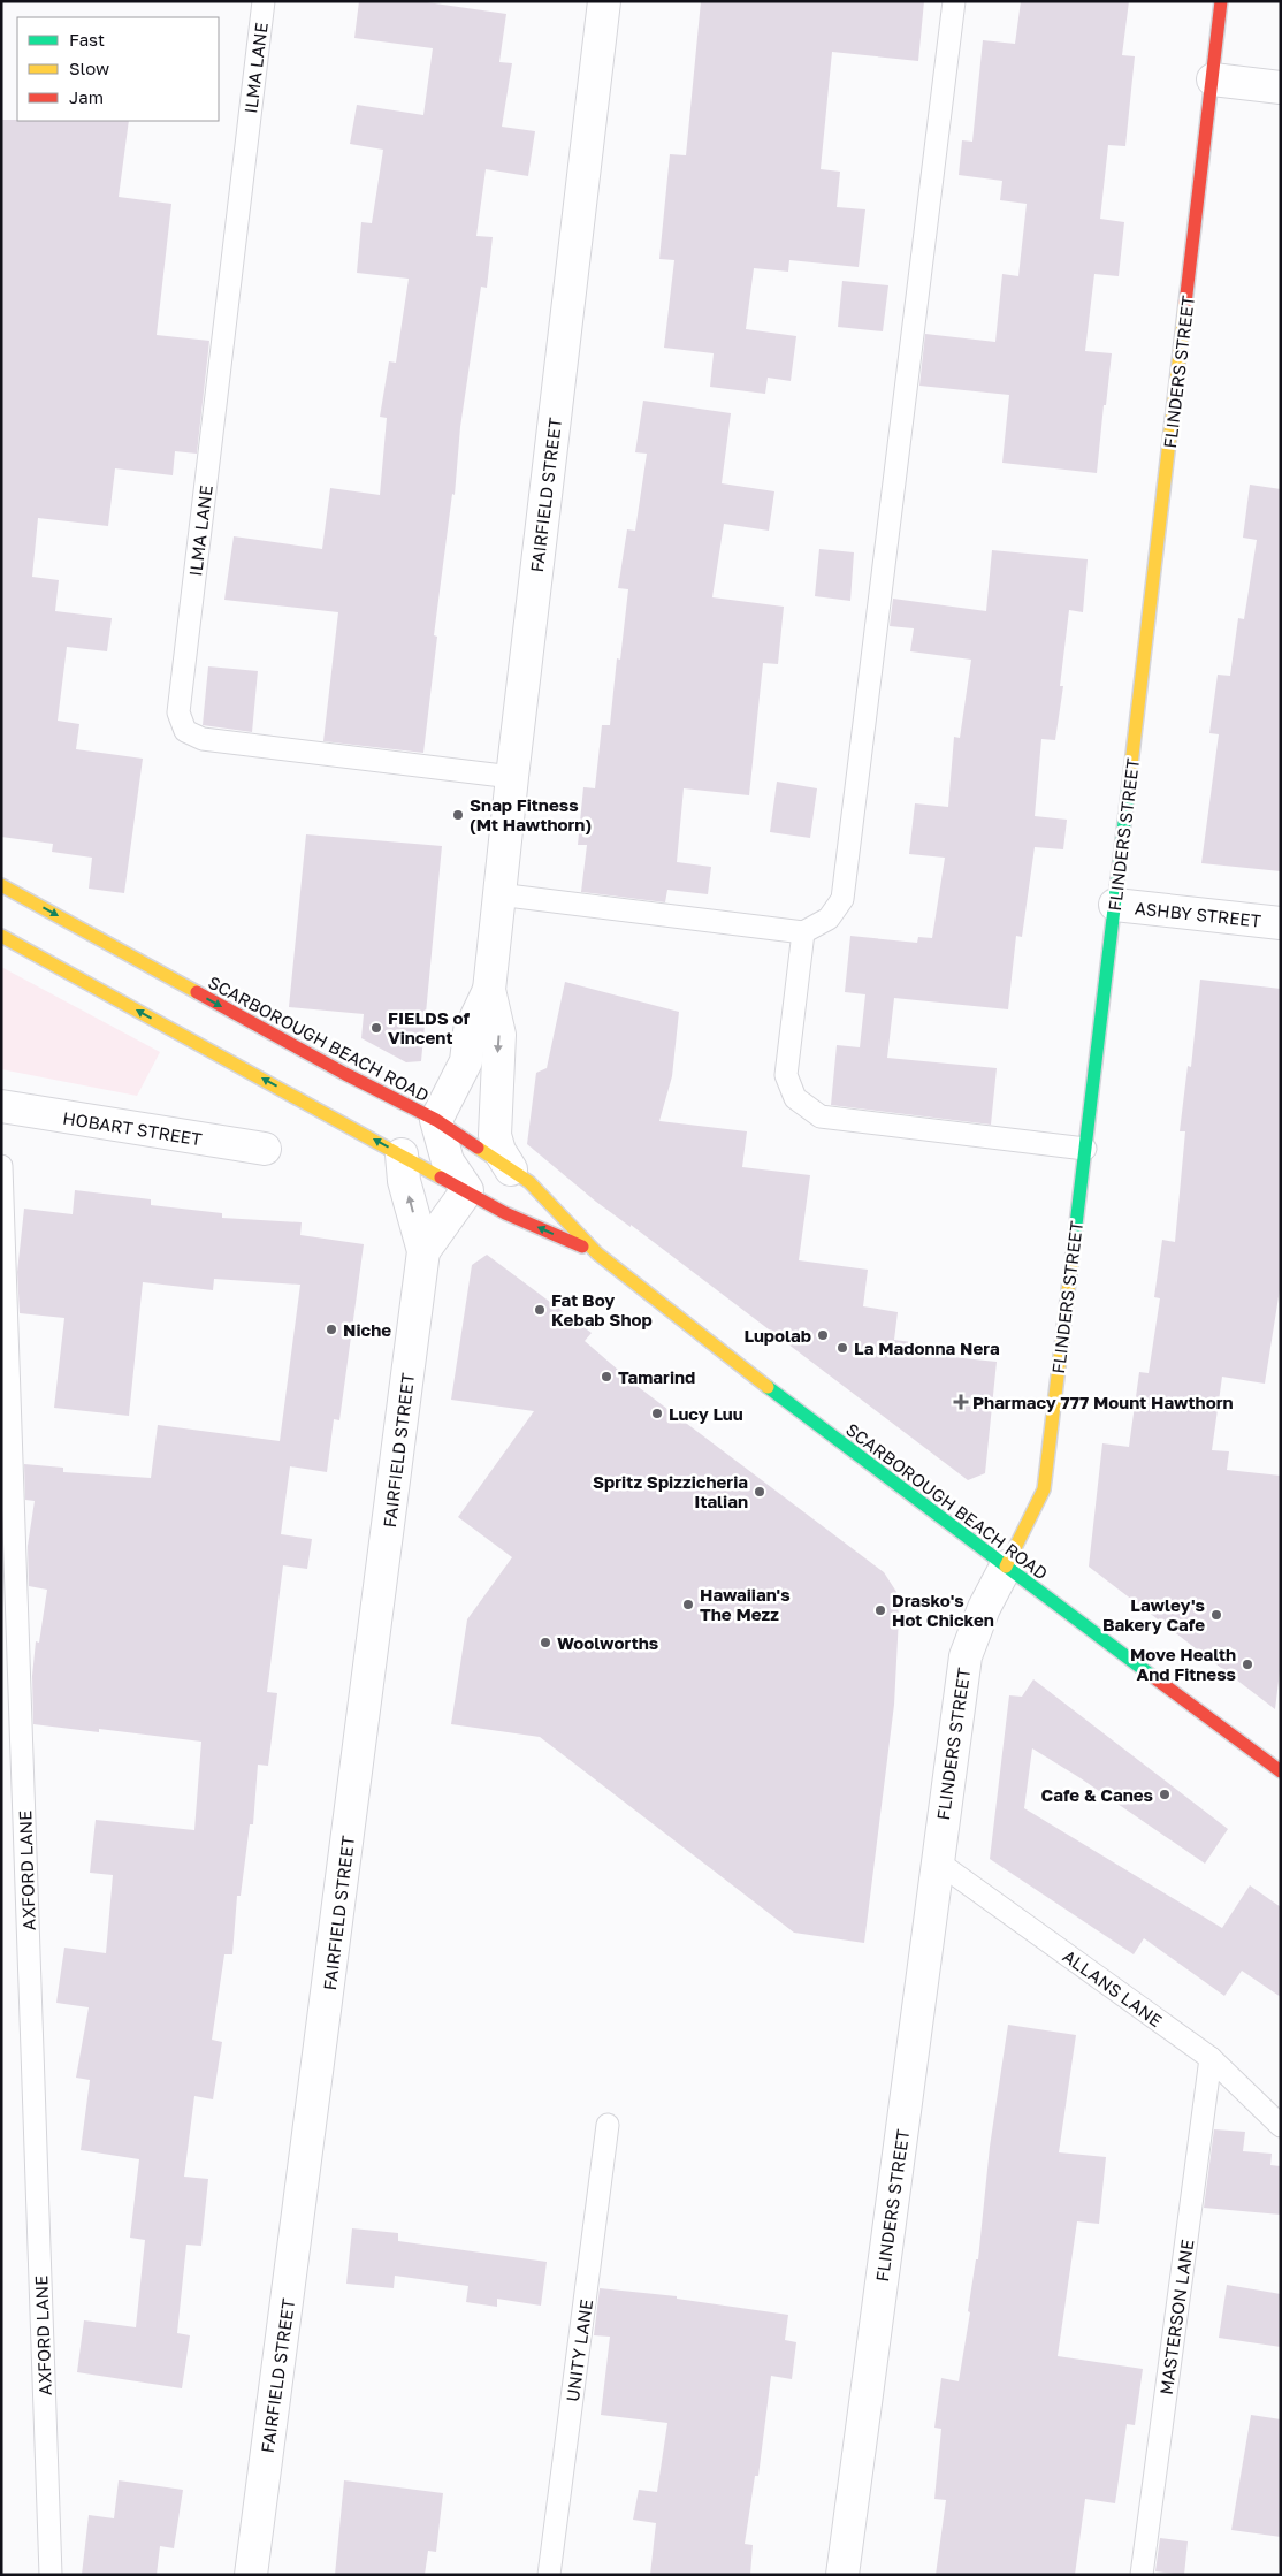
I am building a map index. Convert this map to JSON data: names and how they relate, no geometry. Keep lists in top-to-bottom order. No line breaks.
{"streets":{"main road":["FLINDERS STREET","SCARBOROUGH BEACH ROAD"],"street":["FAIRFIELD STREET","ASHBY STREET","HOBART STREET"],"lane":["ILMA LANE","AXFORD LANE","ALLANS LANE","MASTERSON LANE","UNITY LANE"]},"crossings":[["ILMA LANE","FAIRFIELD STREET"],["FLINDERS STREET","ASHBY STREET"],["FLINDERS STREET","SCARBOROUGH BEACH ROAD"],["FLINDERS STREET","ALLANS LANE"],["FAIRFIELD STREET","SCARBOROUGH BEACH ROAD"],["ALLANS LANE","MASTERSON LANE"]],"places":{"other":["Snap Fitness (Mt Hawthorn)","FIELDS of Vincent","Fat Boy Kebab Shop","Niche","Lupolab","La Madonna Nera","Tamarind","Lucy Luu","Spritz Spizzicheria Italian","Hawaiian's The Mezz","Drasko's Hot Chicken","Lawley's Bakery Cafe","Woolworths","Move Health And Fitness","Cafe & Canes"],"health":["Pharmacy 777 Mount Hawthorn"]},"legend":["Fast","Slow","Jam"]}
